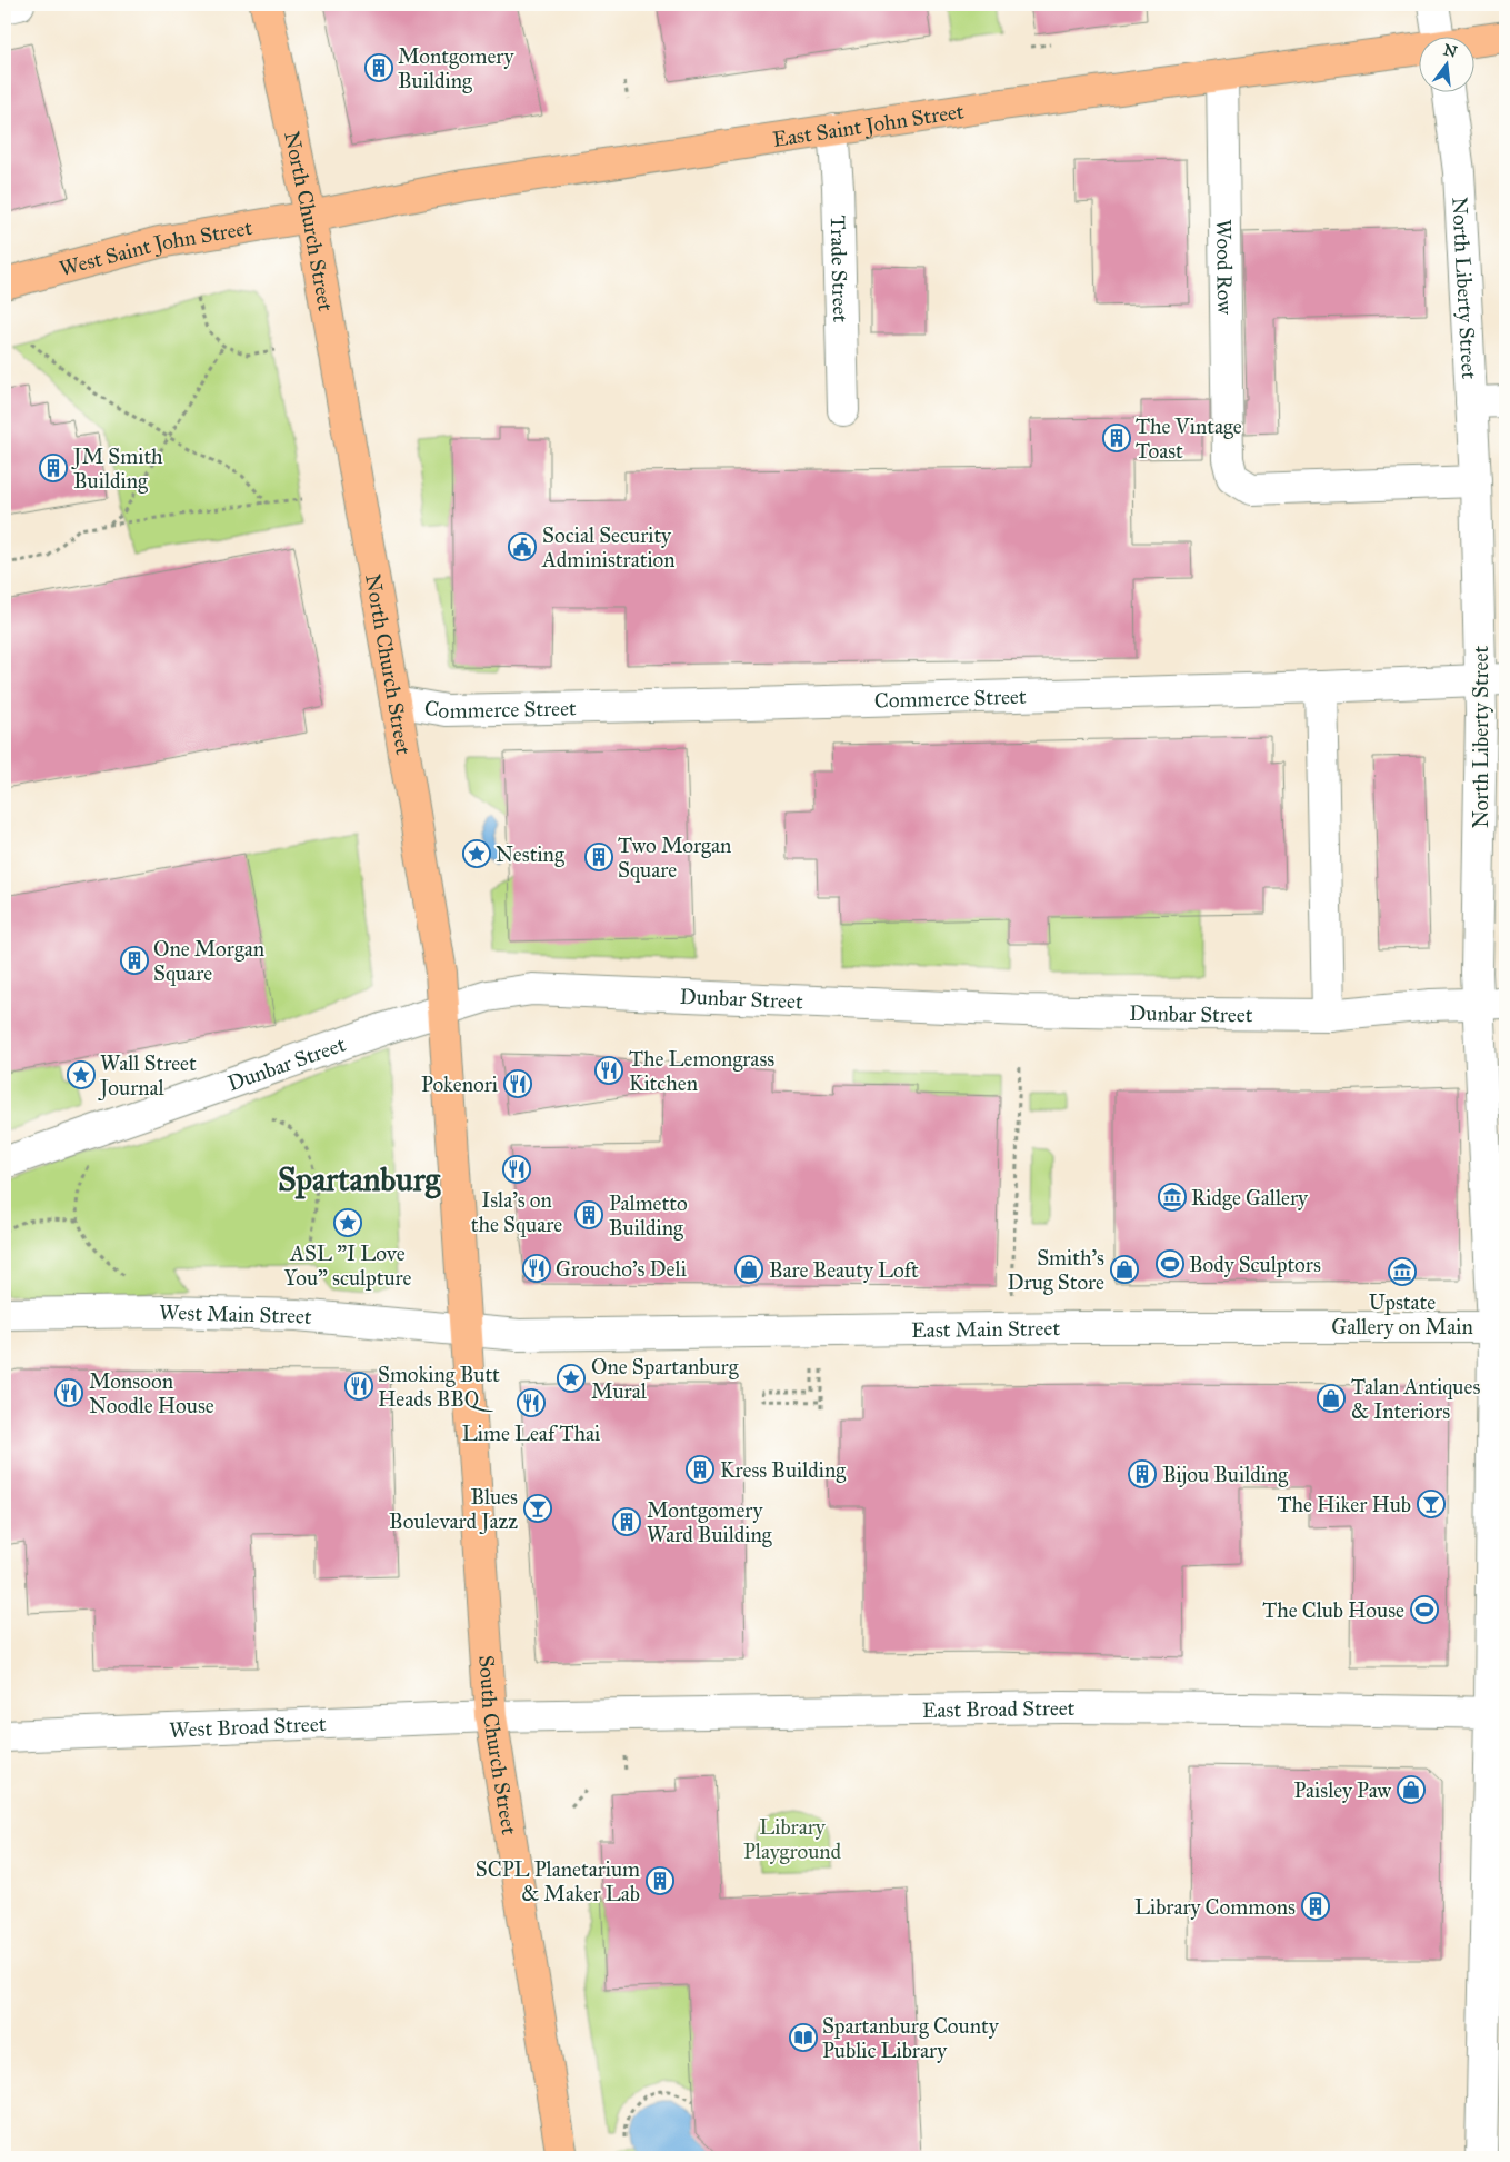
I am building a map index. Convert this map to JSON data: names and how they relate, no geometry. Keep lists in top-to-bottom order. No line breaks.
{"streets":{"main road":["East Saint John Street","North Church Street","West Saint John Street","South Church Street"],"street":["Wood Row","Trade Street","North Liberty Street","Commerce Street","Dunbar Street","West Main Street","East Main Street","East Broad Street","West Broad Street"]},"crossings":[["East Saint John Street","North Church Street"],["East Saint John Street","West Saint John Street"],["East Saint John Street","Wood Row"],["East Saint John Street","Trade Street"],["North Church Street","West Saint John Street"],["North Church Street","Commerce Street"],["North Church Street","Dunbar Street"],["North Church Street","West Main Street"],["North Church Street","East Main Street"],["North Church Street","South Church Street"],["Wood Row","North Liberty Street"],["North Liberty Street","Commerce Street"],["North Liberty Street","Dunbar Street"],["North Liberty Street","East Main Street"],["North Liberty Street","East Broad Street"],["West Main Street","East Main Street"],["West Main Street","South Church Street"],["East Main Street","South Church Street"],["East Broad Street","West Broad Street"],["East Broad Street","South Church Street"],["West Broad Street","South Church Street"]],"districts":["Spartanburg"],"parks":["Library Playground"],"places":{"building":["Montgomery Building","The Vintage Toast","JM Smith Building","Two Morgan Square","One Morgan Square","Palmetto Building","Kress Building","Bijou Building","Montgomery Ward Building","SCPL Planetarium & Maker Lab","Library Commons"],"public building":["Social Security Administration"],"place":["Nesting","Wall Street Journal","ASL \"I Love You\" sculpture","One Spartanburg Mural"],"restaurant":["The Lemongrass Kitchen","Pokenori","Isla's on the Square","Groucho's Deli","Smoking Butt Heads BBQ","Monsoon Noodle House","Lime Leaf Thai"],"museum":["Ridge Gallery","Upstate Gallery on Main"],"sports":["Body Sculptors","The Club House"],"shop":["Bare Beauty Loft","Smith's Drug Store","Talan Antiques & Interiors","Paisley Paw"],"bar":["The Hiker Hub","Blues Boulevard Jazz"],"library":["Spartanburg County Public Library"]},"north":"top"}
